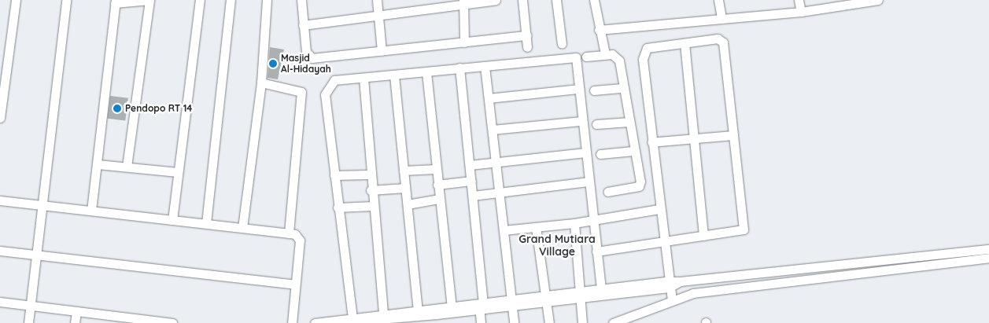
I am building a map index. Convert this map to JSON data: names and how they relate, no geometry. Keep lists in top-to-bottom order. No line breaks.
{"districts":["Grand Mutiara Village"],"places":["Masjid Al-Hidayah","Pendopo RT 14"]}
